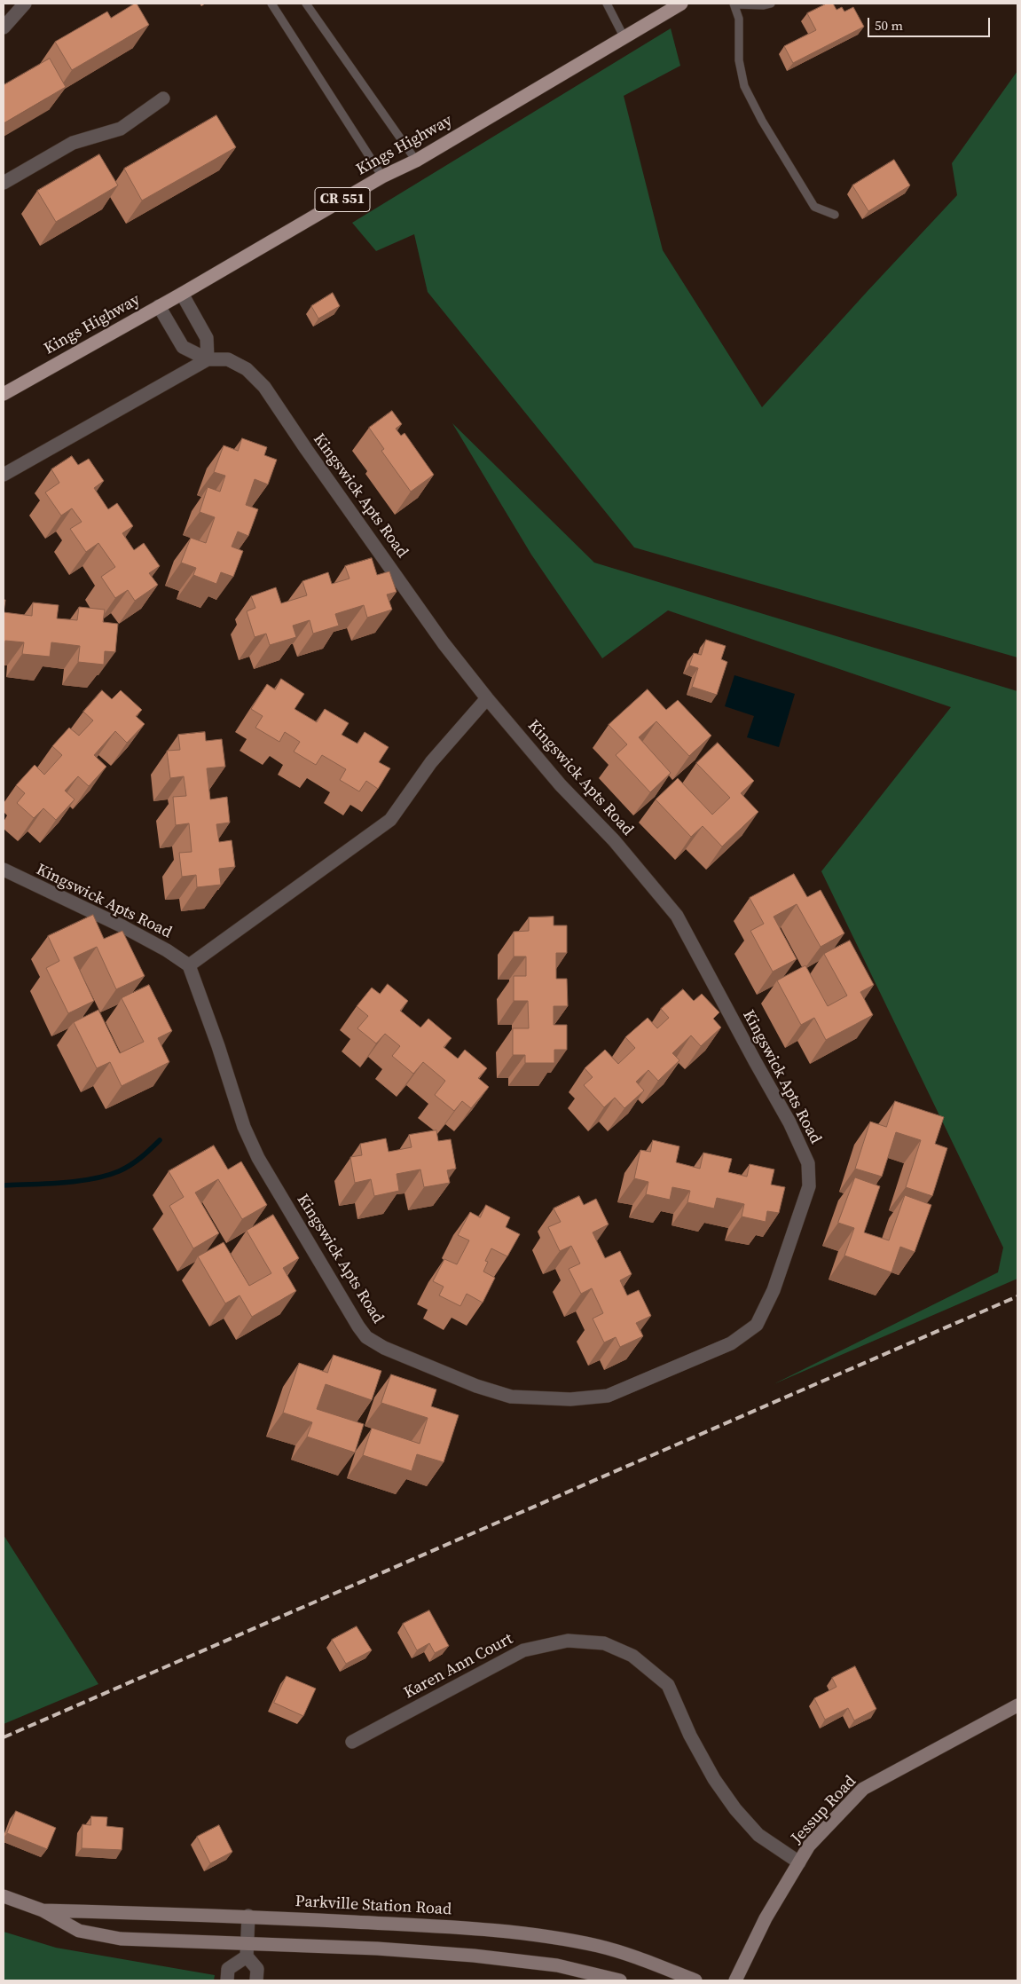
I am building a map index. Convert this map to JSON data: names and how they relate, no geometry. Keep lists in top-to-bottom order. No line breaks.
{"streets":{"main road":["Kings Highway","CR 551","Jessup Road","Parkville Station Road"],"street":["Kingswick Apts Road","Karen Ann Court"]},"crossings":[["Kings Highway","Kingswick Apts Road"],["Karen Ann Court","Jessup Road"]],"scale_bar":"50 m"}
